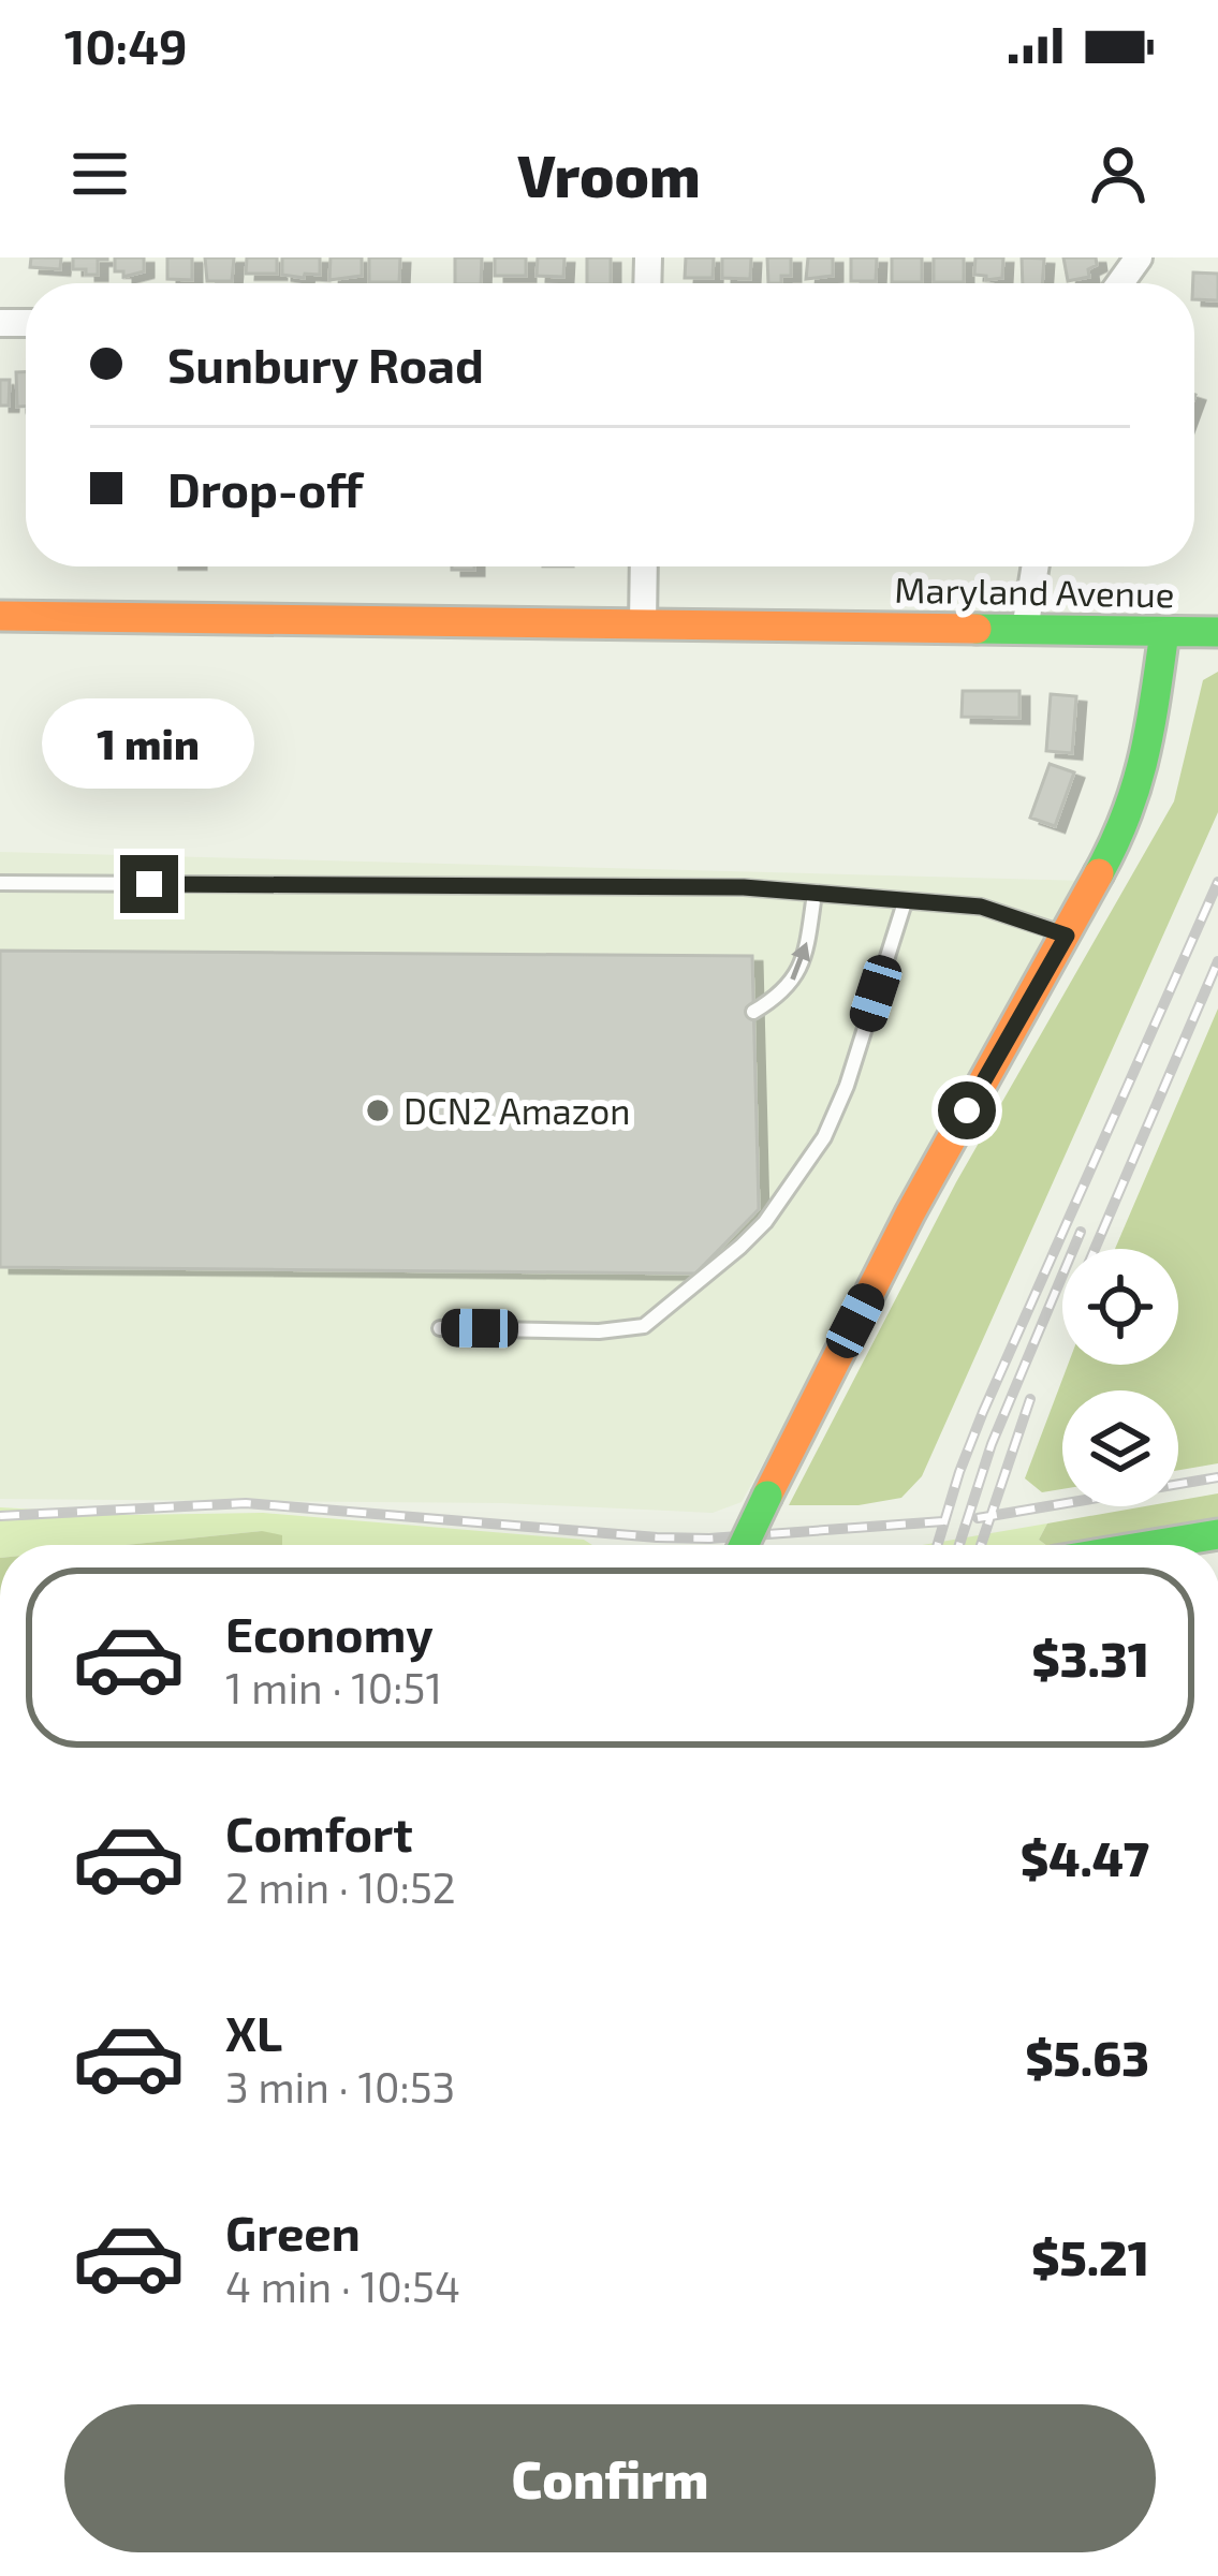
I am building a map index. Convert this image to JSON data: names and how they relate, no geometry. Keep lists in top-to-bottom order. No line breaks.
{"streets":{"main road":["Maryland Avenue"]},"places":["DCN2 Amazon"],"page":{"status":"10:49","header":"Vroom","banner":["Sunbury Road","Drop-off"],"bubble":"1 min","list":[{"name":"Economy","note":"1 min · 10:51","value":"$3.31"},{"name":"Comfort","note":"2 min · 10:52","value":"$4.47"},{"name":"XL","note":"3 min · 10:53","value":"$5.63"},{"name":"Green","note":"4 min · 10:54","value":"$5.21"}],"buttons":"Confirm"}}
